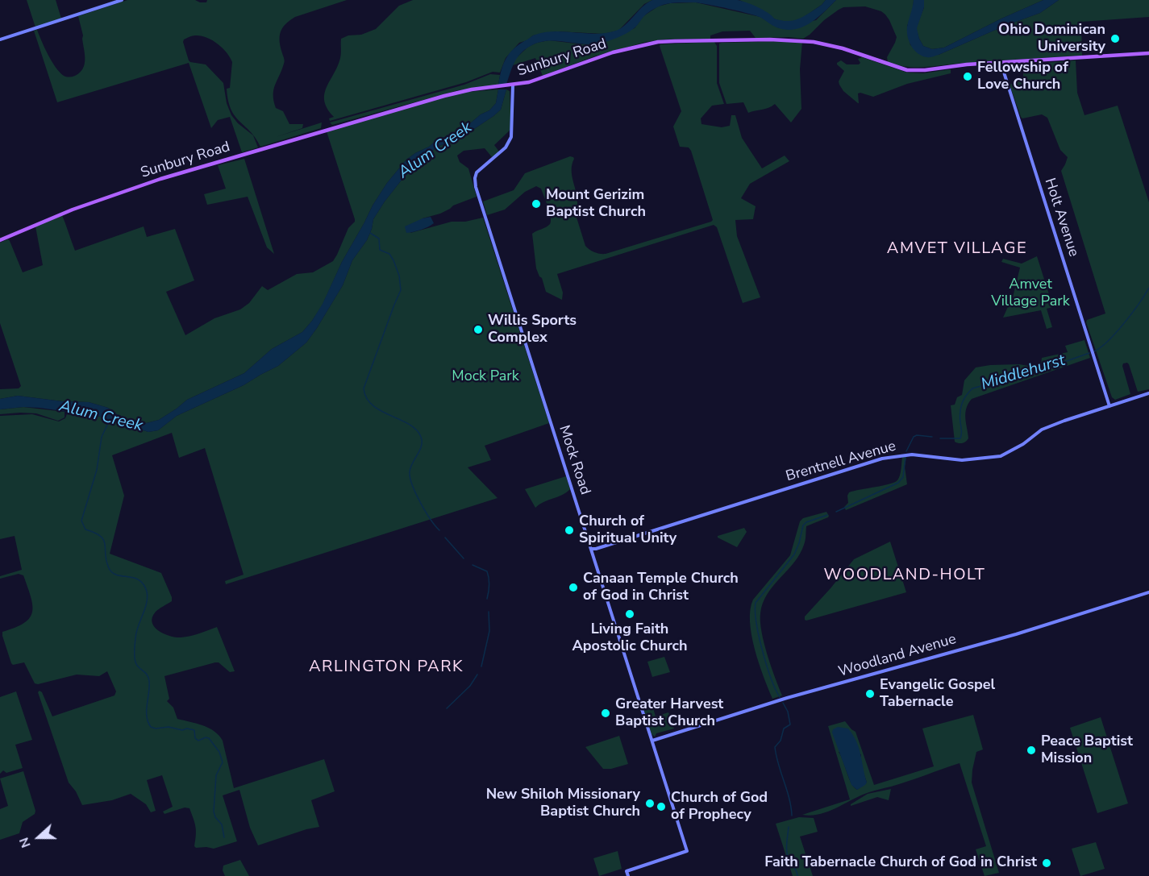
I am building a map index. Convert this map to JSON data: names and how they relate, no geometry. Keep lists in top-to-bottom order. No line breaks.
{"streets":{"main road":["Sunbury Road"],"street":["Holt Avenue","Mock Road","Brentnell Avenue","Woodland Avenue"]},"crossings":[["Sunbury Road","Holt Avenue"],["Sunbury Road","Mock Road"],["Holt Avenue","Brentnell Avenue"],["Mock Road","Brentnell Avenue"],["Mock Road","Woodland Avenue"]],"districts":["AMVET VILLAGE","WOODLAND-HOLT","ARLINGTON PARK"],"water":["Alum Creek","Middlehurst"],"parks":["Amvet Village Park","Mock Park"],"places":["Ohio Dominican University","Fellowship of Love Church","Mount Gerizim Baptist Church","Willis Sports Complex","Church of Spiritual Unity","Canaan Temple Church of God in Christ","Living Faith Apostolic Church","Evangelic Gospel Tabernacle","Greater Harvest Baptist Church","Peace Baptist Mission","New Shiloh Missionary Baptist Church","Church of God of Prophecy","Faith Tabernacle Church of God in Christ"],"north":"left"}
